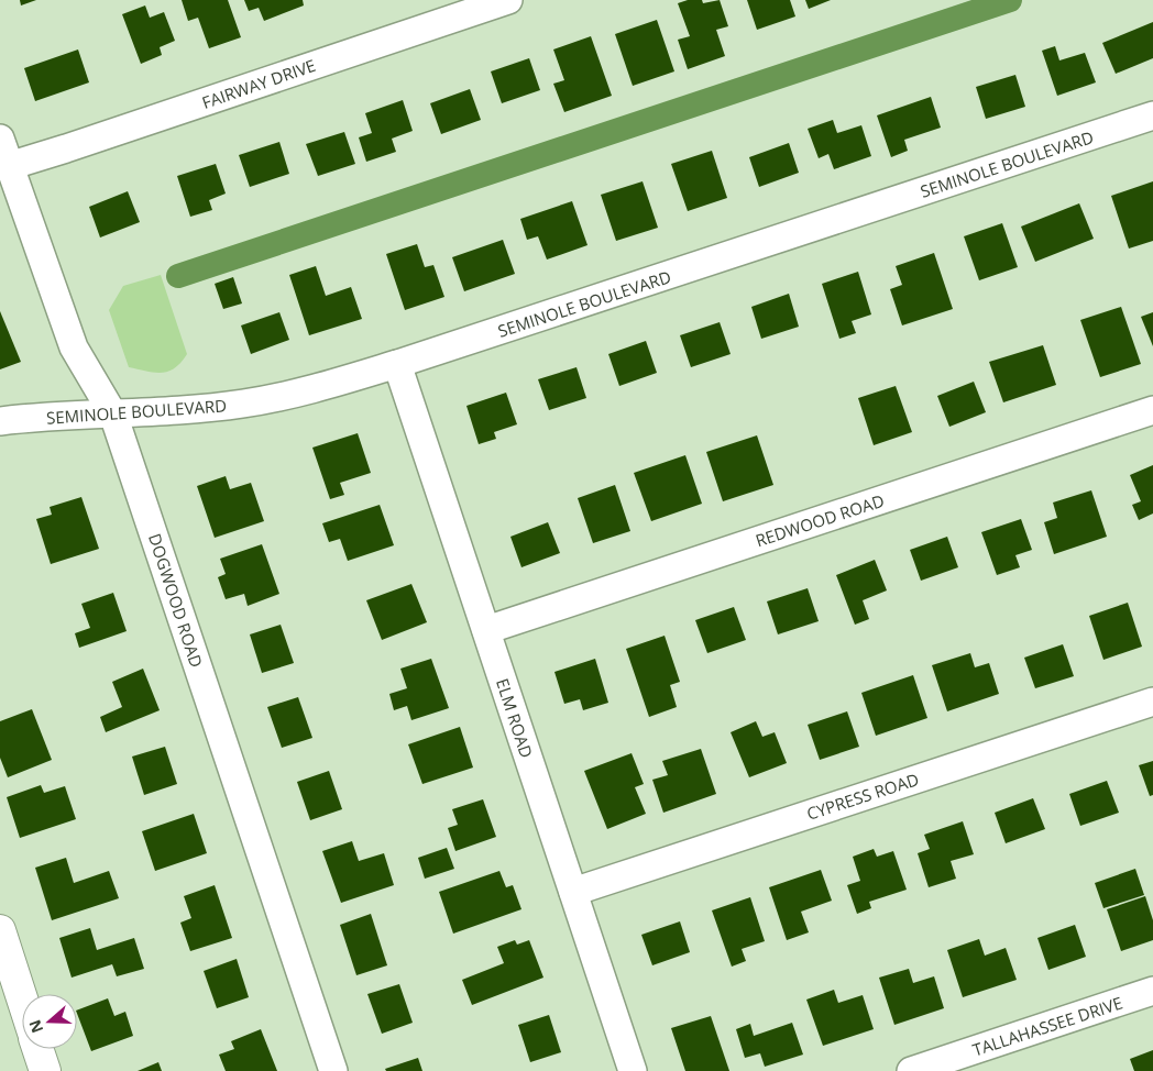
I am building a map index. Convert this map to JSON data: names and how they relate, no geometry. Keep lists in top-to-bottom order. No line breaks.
{"streets":{"street":["FAIRWAY DRIVE","SEMINOLE BOULEVARD","REDWOOD ROAD","DOGWOOD ROAD","ELM ROAD","CYPRESS ROAD","TALLAHASSEE DRIVE"]},"crossings":[["FAIRWAY DRIVE","DOGWOOD ROAD"],["SEMINOLE BOULEVARD","DOGWOOD ROAD"],["SEMINOLE BOULEVARD","ELM ROAD"],["REDWOOD ROAD","ELM ROAD"],["ELM ROAD","CYPRESS ROAD"]],"north":"left"}
